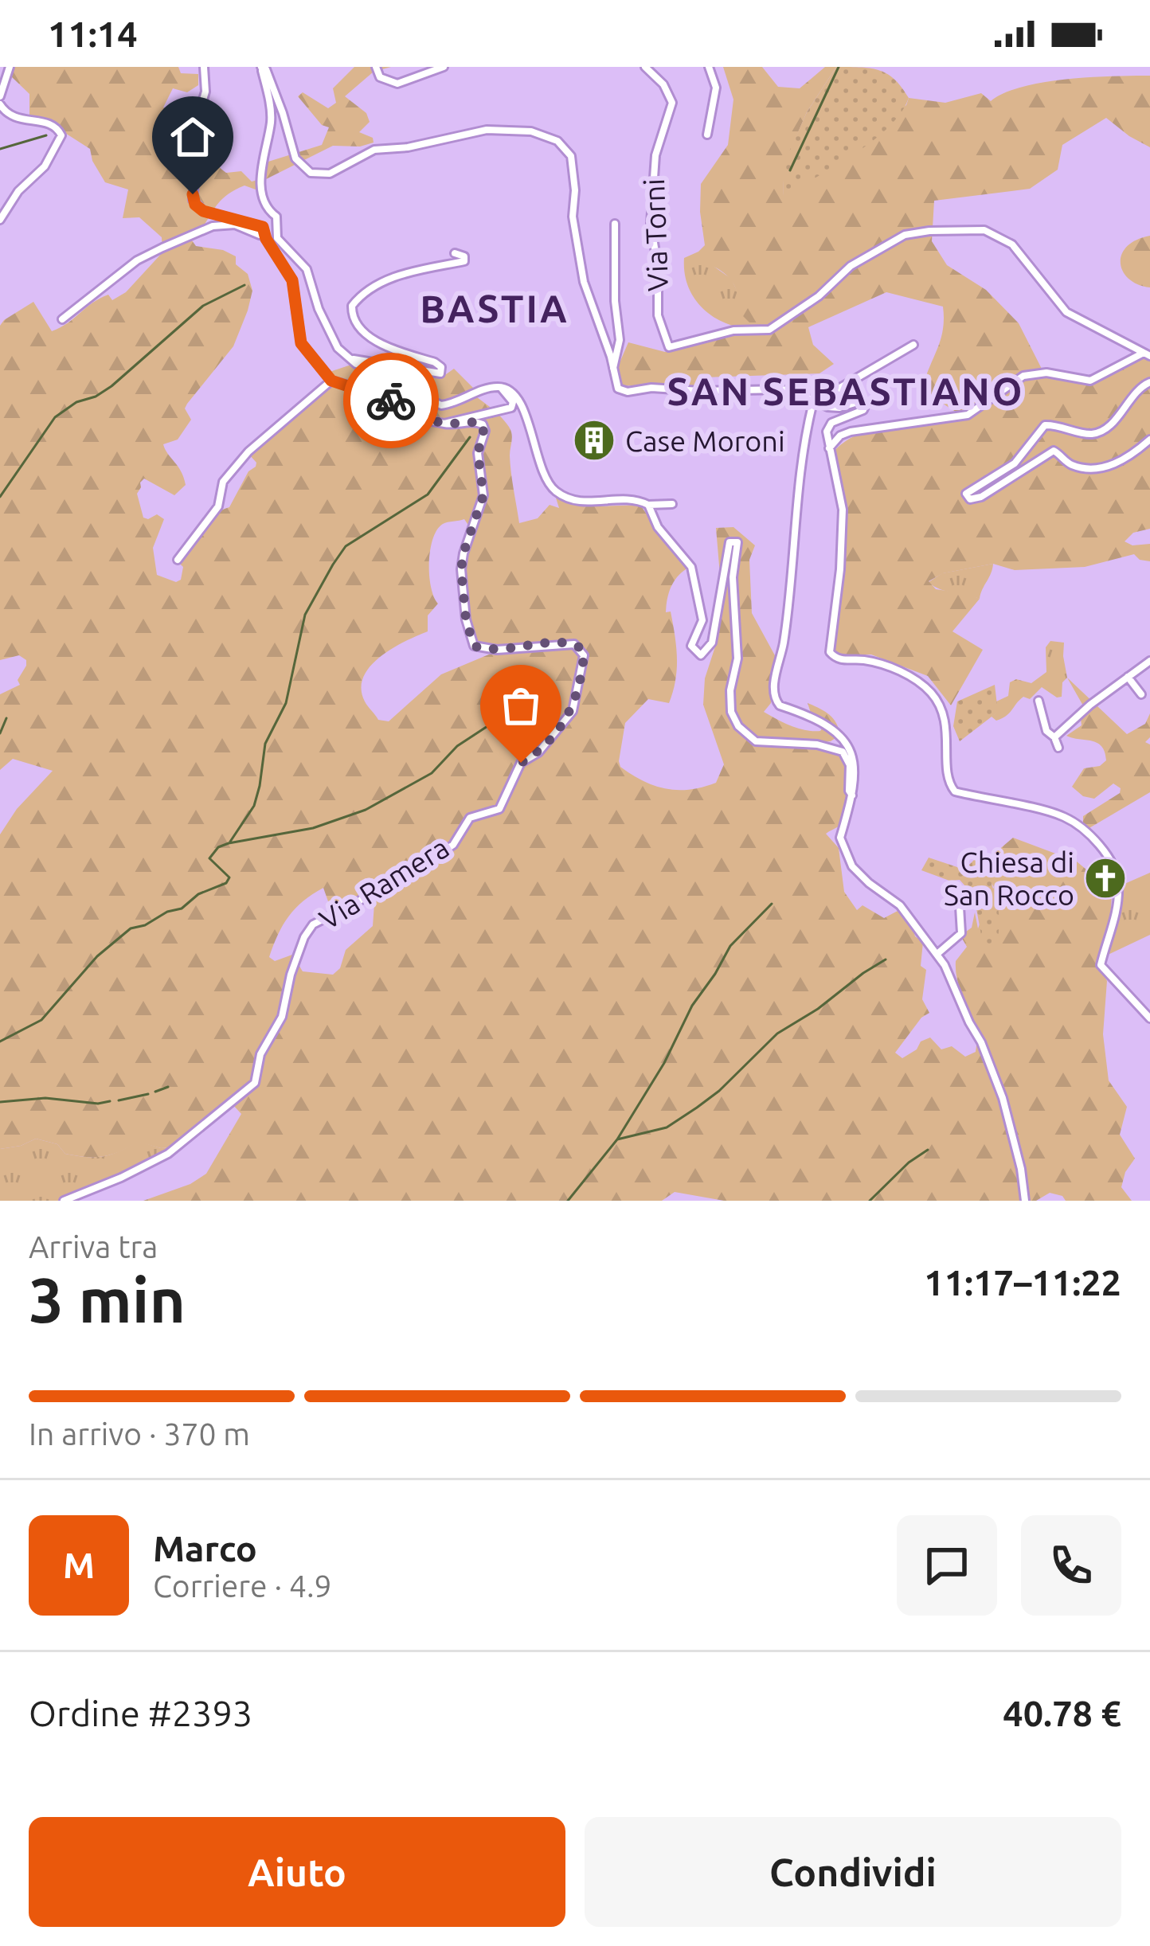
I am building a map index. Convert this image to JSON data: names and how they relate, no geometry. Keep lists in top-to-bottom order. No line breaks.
{"streets":{"street":["Via Torni","Via Ramera"]},"districts":["BASTIA","SAN SEBASTIANO"],"places":{"building":["Case Moroni"],"church":["Chiesa di San Rocco"]},"page":{"status":"11:14","heading":["3 min","Arriva tra","11:17–11:22"],"panel":["Marco","Corriere · 4.9","Ordine #2393","40.78 €"],"bar":"In arrivo · 370 m","round":"M","buttons":["Aiuto","Condividi"]}}
